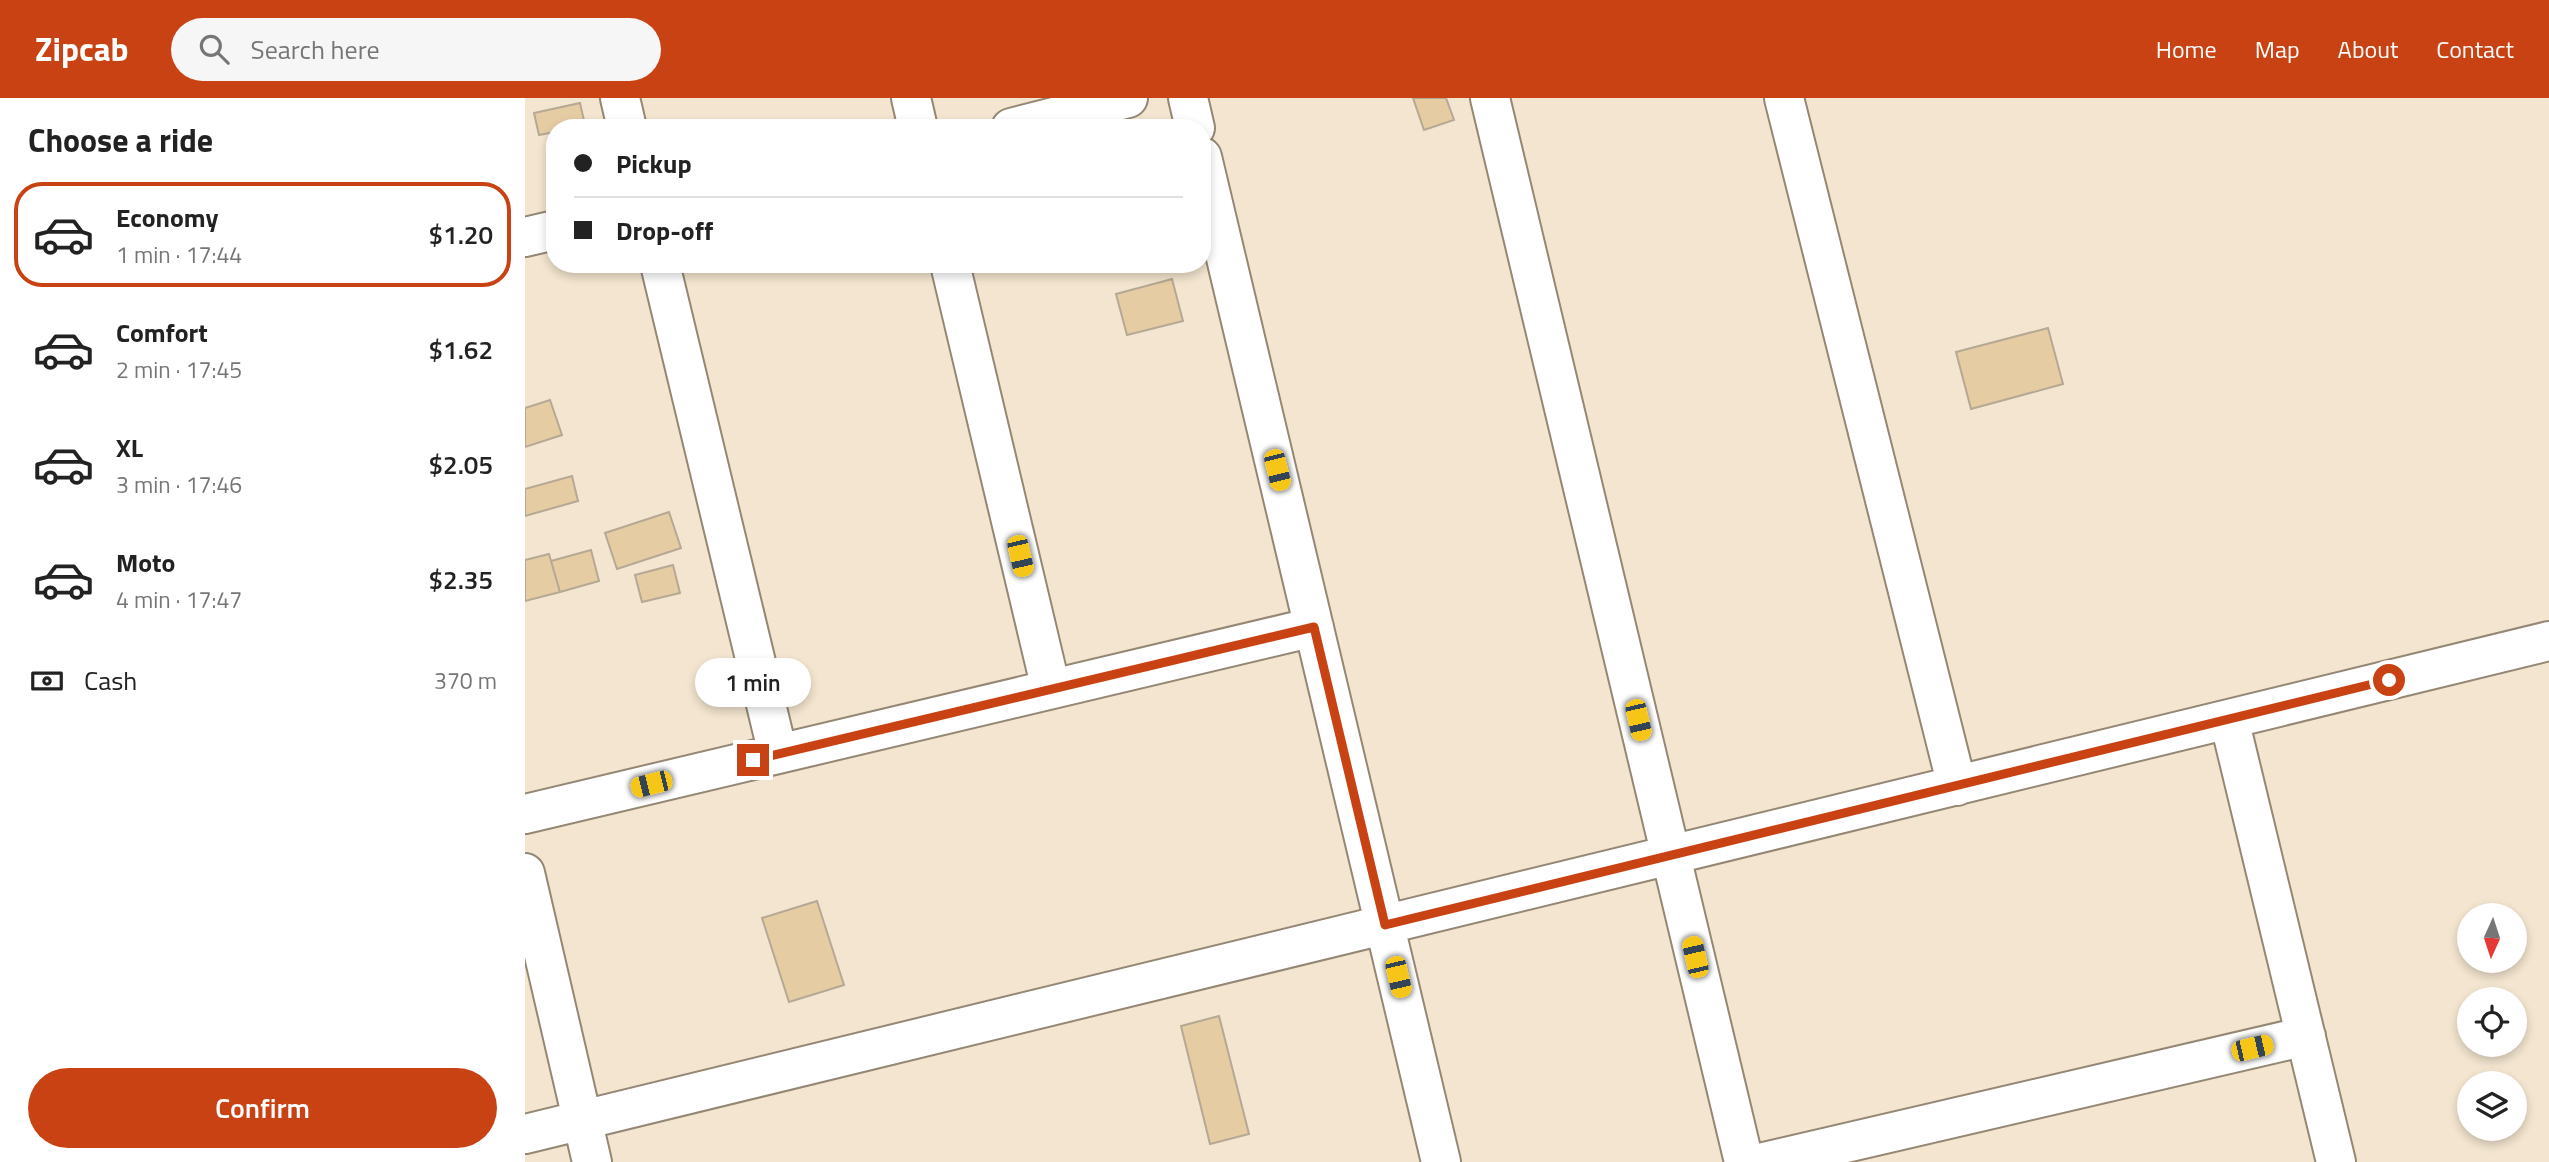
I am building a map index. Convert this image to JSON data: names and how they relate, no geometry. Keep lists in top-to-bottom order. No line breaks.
{"north":"bottom","page":{"header":"Zipcab","search":"Search here","nav":["Home","Map","About","Contact"],"heading":"Choose a ride","banner":["Pickup","Drop-off"],"list":[{"name":"Economy","note":"1 min · 17:44","value":"$1.20"},{"name":"Comfort","note":"2 min · 17:45","value":"$1.62"},{"name":"XL","note":"3 min · 17:46","value":"$2.05"},{"name":"Moto","note":"4 min · 17:47","value":"$2.35"}],"pay":["Cash","370 m"],"bubble":"1 min","buttons":"Confirm"}}
